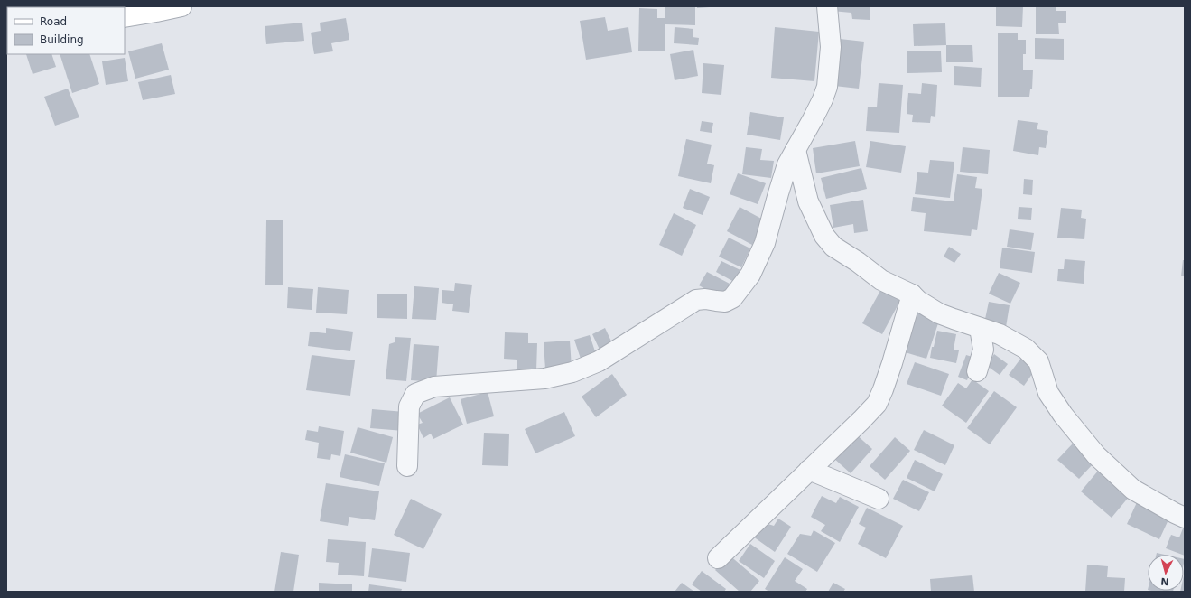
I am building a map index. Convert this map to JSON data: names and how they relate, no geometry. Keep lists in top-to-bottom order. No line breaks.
{"legend":["Road","Building"],"north":"bottom"}
